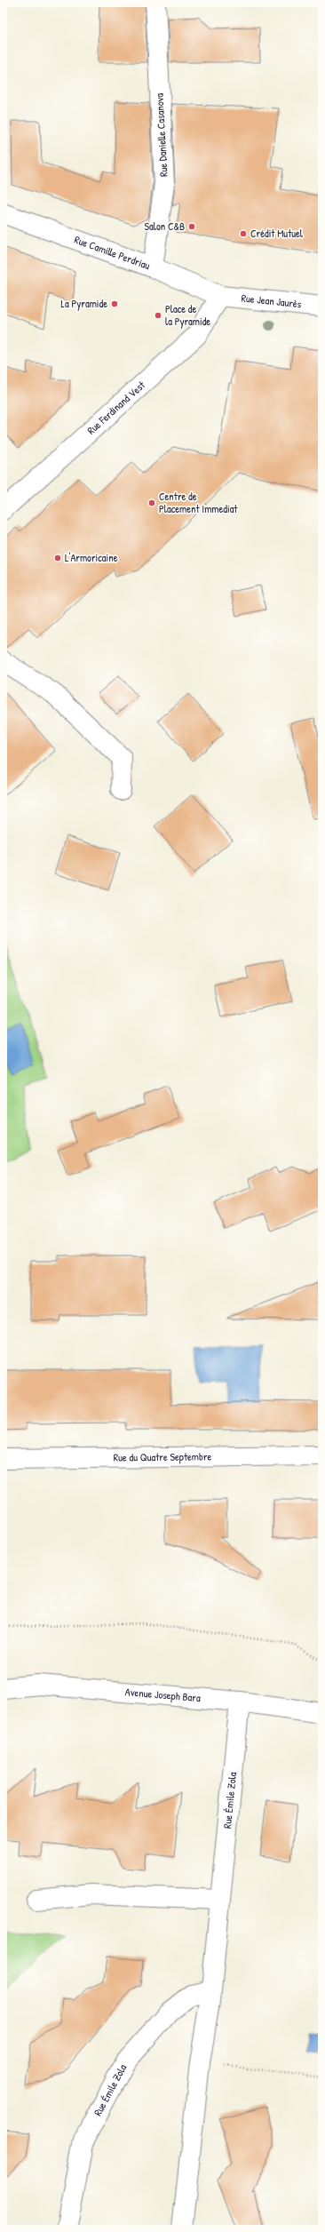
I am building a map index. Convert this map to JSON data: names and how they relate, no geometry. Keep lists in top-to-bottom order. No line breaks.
{"streets":{"street":["Rue Danielle Casanova","Rue Camille Perdriau","Rue Jean Jaurès","Rue Ferdinand Vest","Rue du Quatre Septembre","Avenue Joseph Bara","Rue Émile Zola"]},"crossings":[["Rue Danielle Casanova","Rue Camille Perdriau"],["Rue Camille Perdriau","Rue Jean Jaurès"],["Rue Camille Perdriau","Rue Ferdinand Vest"],["Rue Jean Jaurès","Rue Ferdinand Vest"],["Avenue Joseph Bara","Rue Émile Zola"]],"places":["Salon C&B","Crédit Mutuel","La Pyramide","Place de la Pyramide","Centre de Placement Immediat","L'Armoricaine"]}
